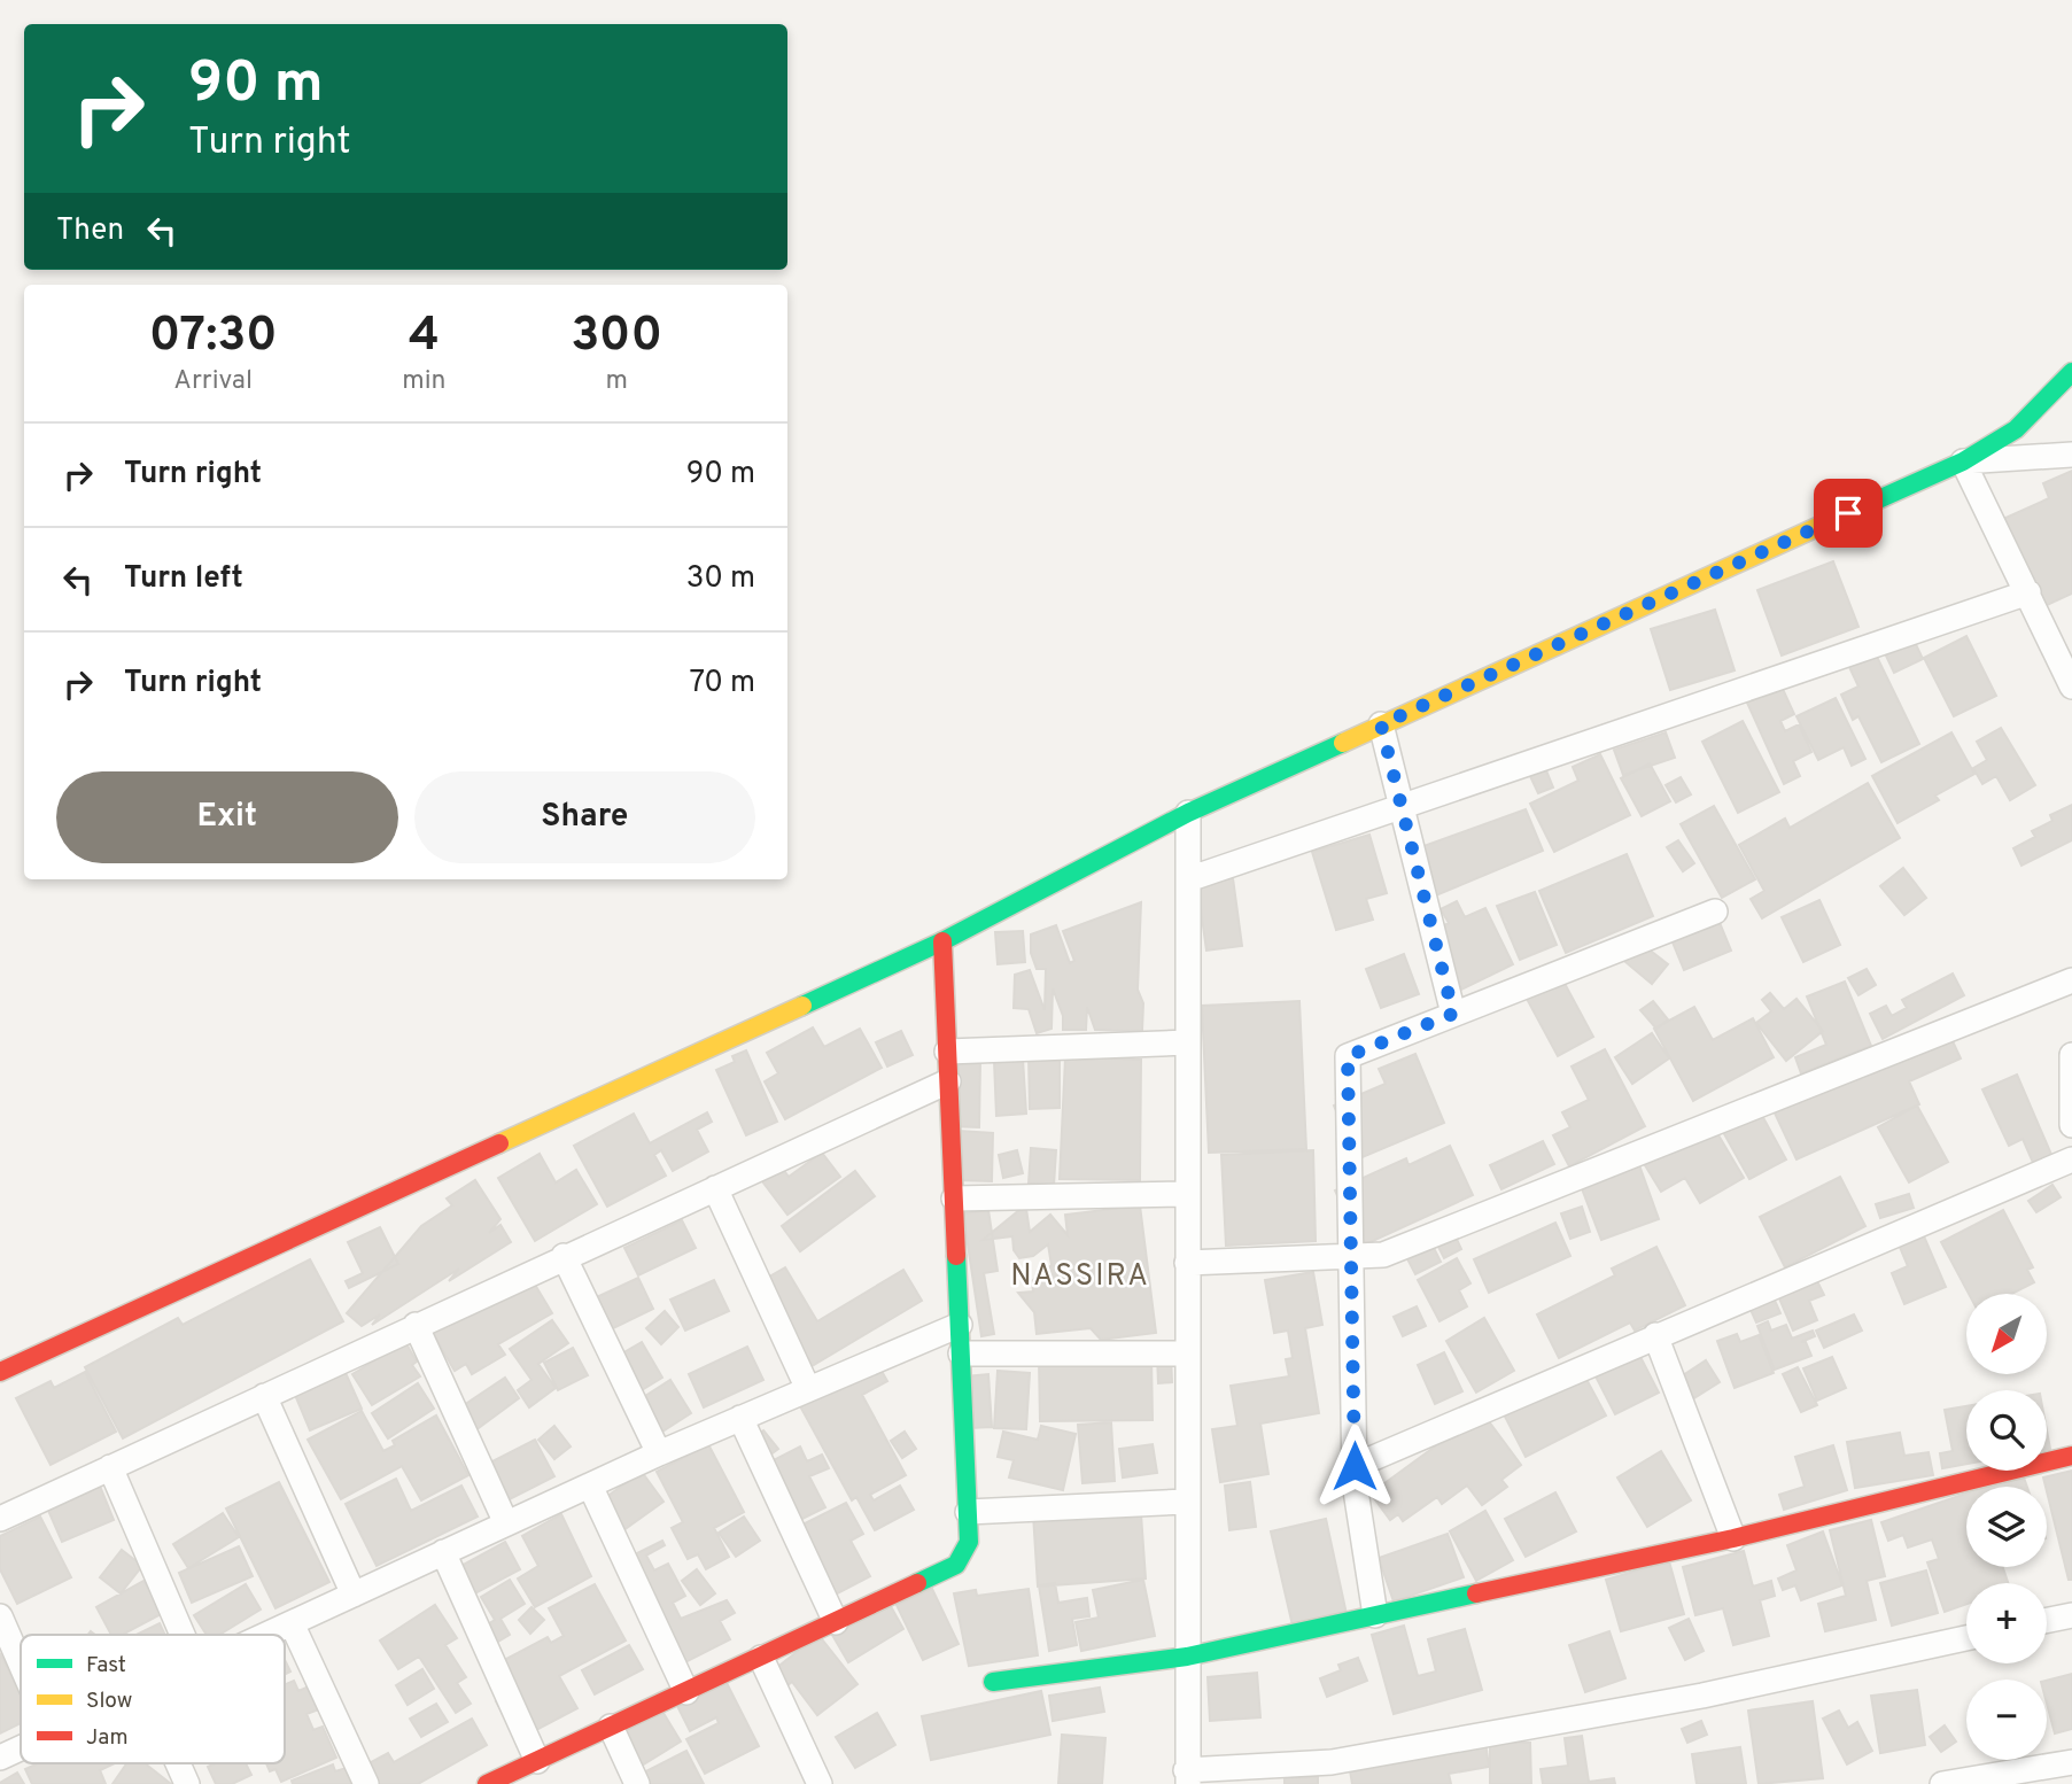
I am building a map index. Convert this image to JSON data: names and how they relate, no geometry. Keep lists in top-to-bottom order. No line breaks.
{"districts":["NASSIRA"],"legend":["Fast","Slow","Jam"],"north":"bottom left","page":{"turn":["90 m","Turn right"],"then":"Then","eta":["07:30","Arrival","4","min","300","m"],"list":[{"name":"Turn right","value":"90 m"},{"name":"Turn left","value":"30 m"},{"name":"Turn right","value":"70 m"}],"buttons":["Exit","Share"],"map_buttons":["+","−"]}}
